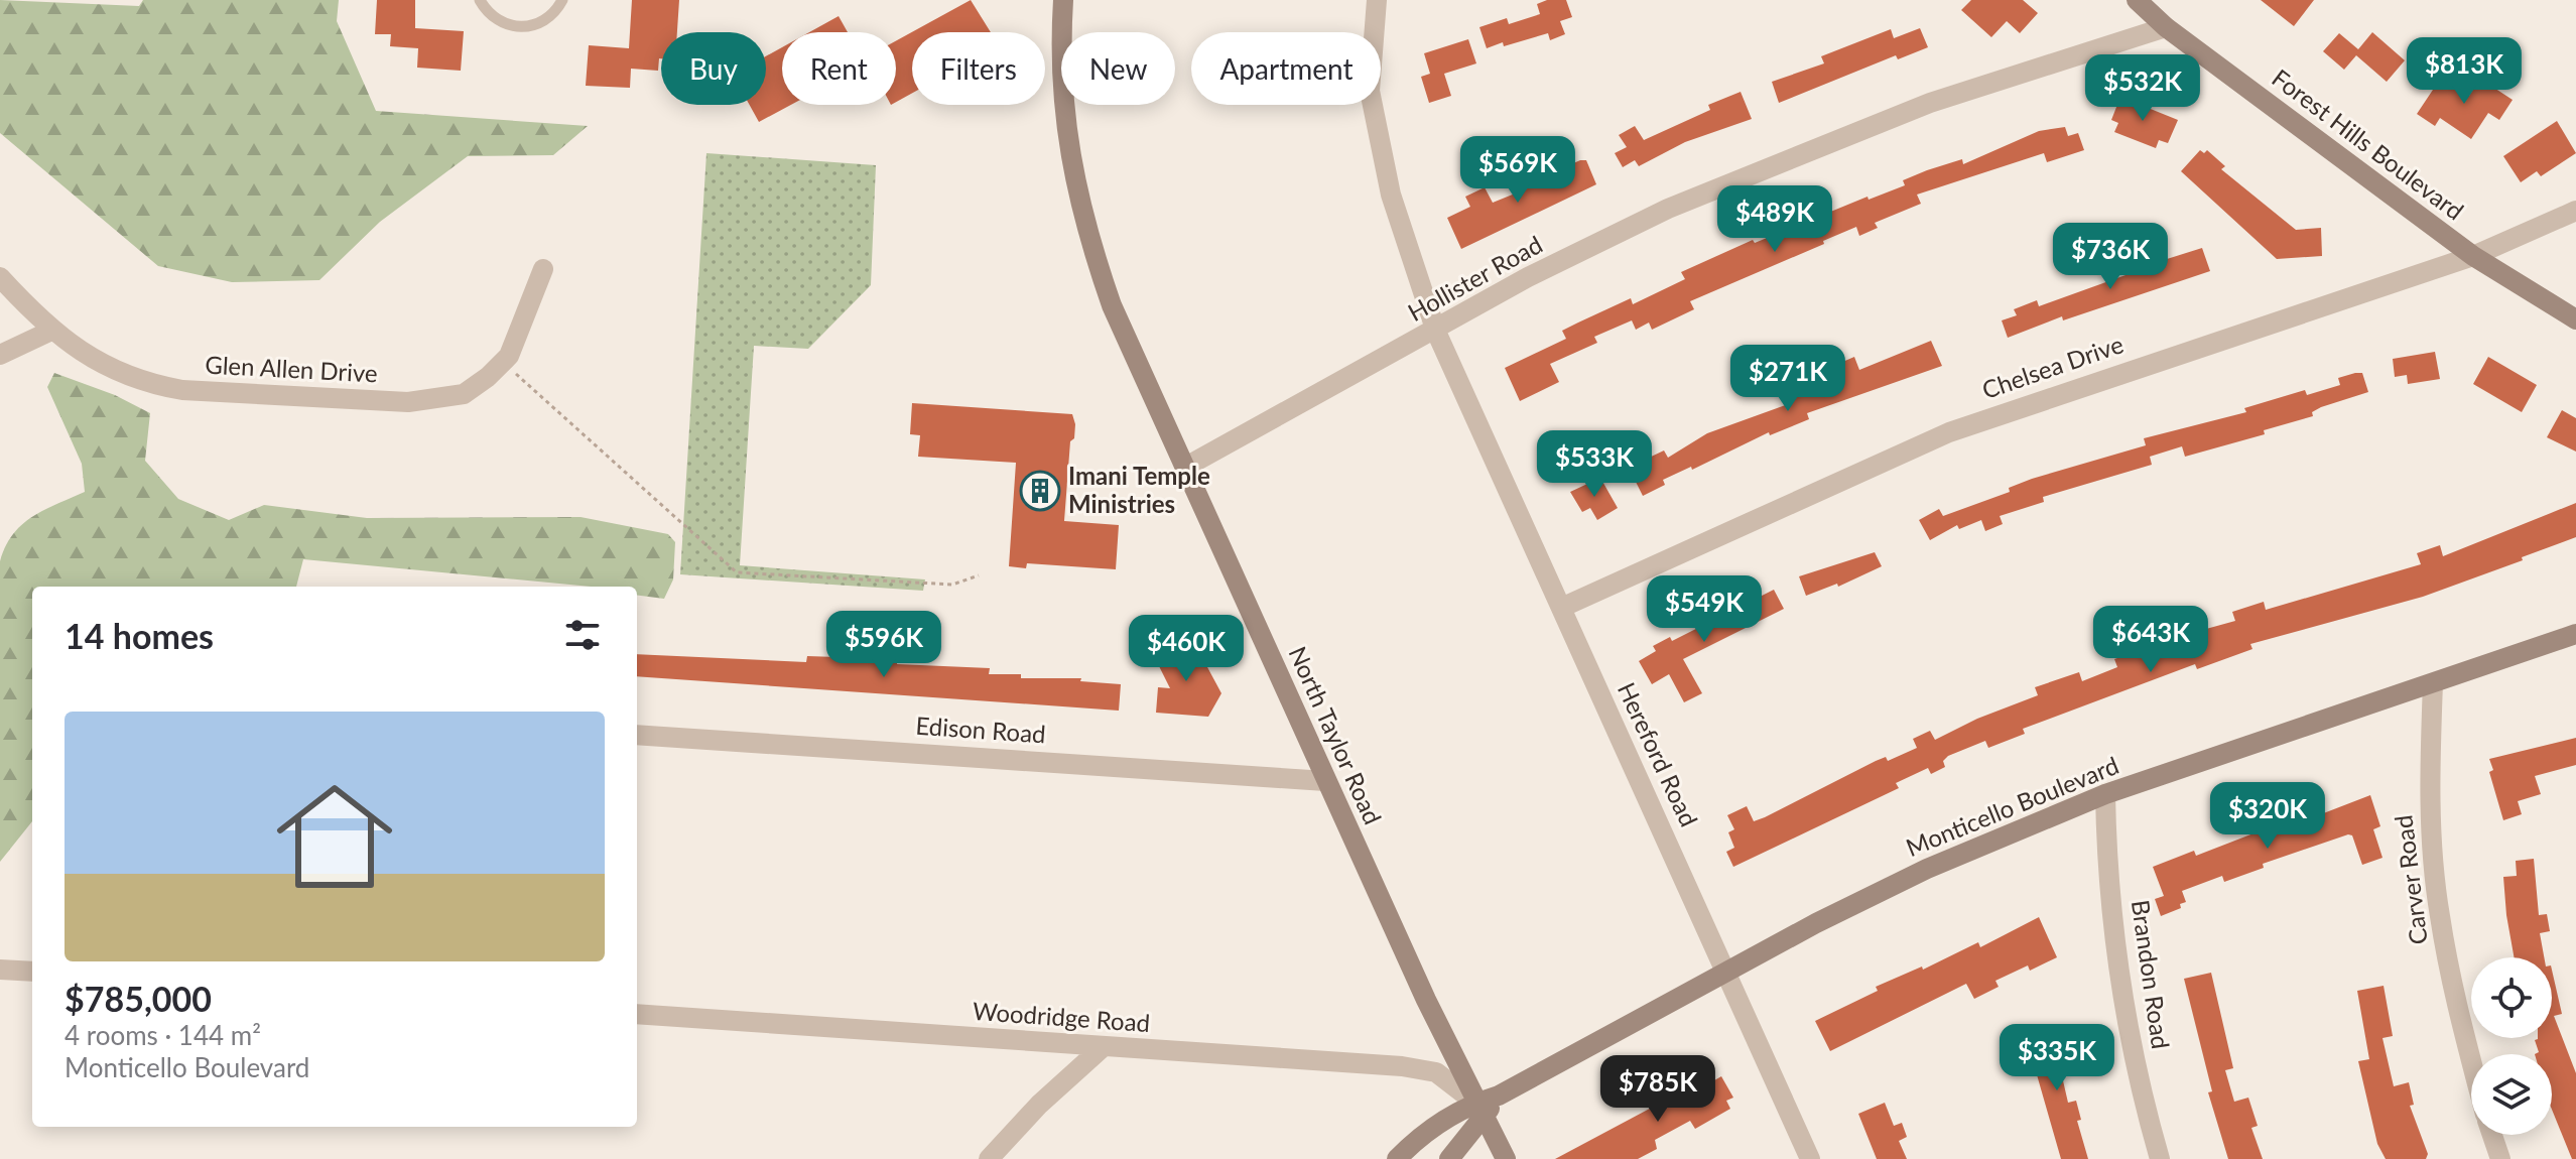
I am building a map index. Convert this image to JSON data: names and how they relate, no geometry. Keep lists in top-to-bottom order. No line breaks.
{"streets":{"street":["Forest Hills Boulevard","Hollister Road","Chelsea Drive","Glen Allen Drive","Edison Road","North Taylor Road","Hereford Road","Monticello Boulevard","Carver Road","Brandon Road","Woodridge Road"]},"crossings":[["Forest Hills Boulevard","Hollister Road"],["Forest Hills Boulevard","Chelsea Drive"],["Hollister Road","North Taylor Road"],["Hollister Road","Hereford Road"],["Chelsea Drive","Hereford Road"],["Edison Road","North Taylor Road"],["North Taylor Road","Monticello Boulevard"],["North Taylor Road","Woodridge Road"],["Hereford Road","Monticello Boulevard"],["Monticello Boulevard","Carver Road"],["Monticello Boulevard","Brandon Road"],["Monticello Boulevard","Woodridge Road"]],"places":{"building":["Imani Temple Ministries"]},"page":{"chip":["Buy","Rent","Filters","New","Apartment"],"price":["$813K","$532K","$569K","$489K","$736K","$271K","$533K","$549K","$643K","$596K","$460K","$320K","$335K","$785K"],"heading":"14 homes","list":[{"name":"$785,000","note":"4 rooms · 144 m² · Monticello Boulevard"}]}}
